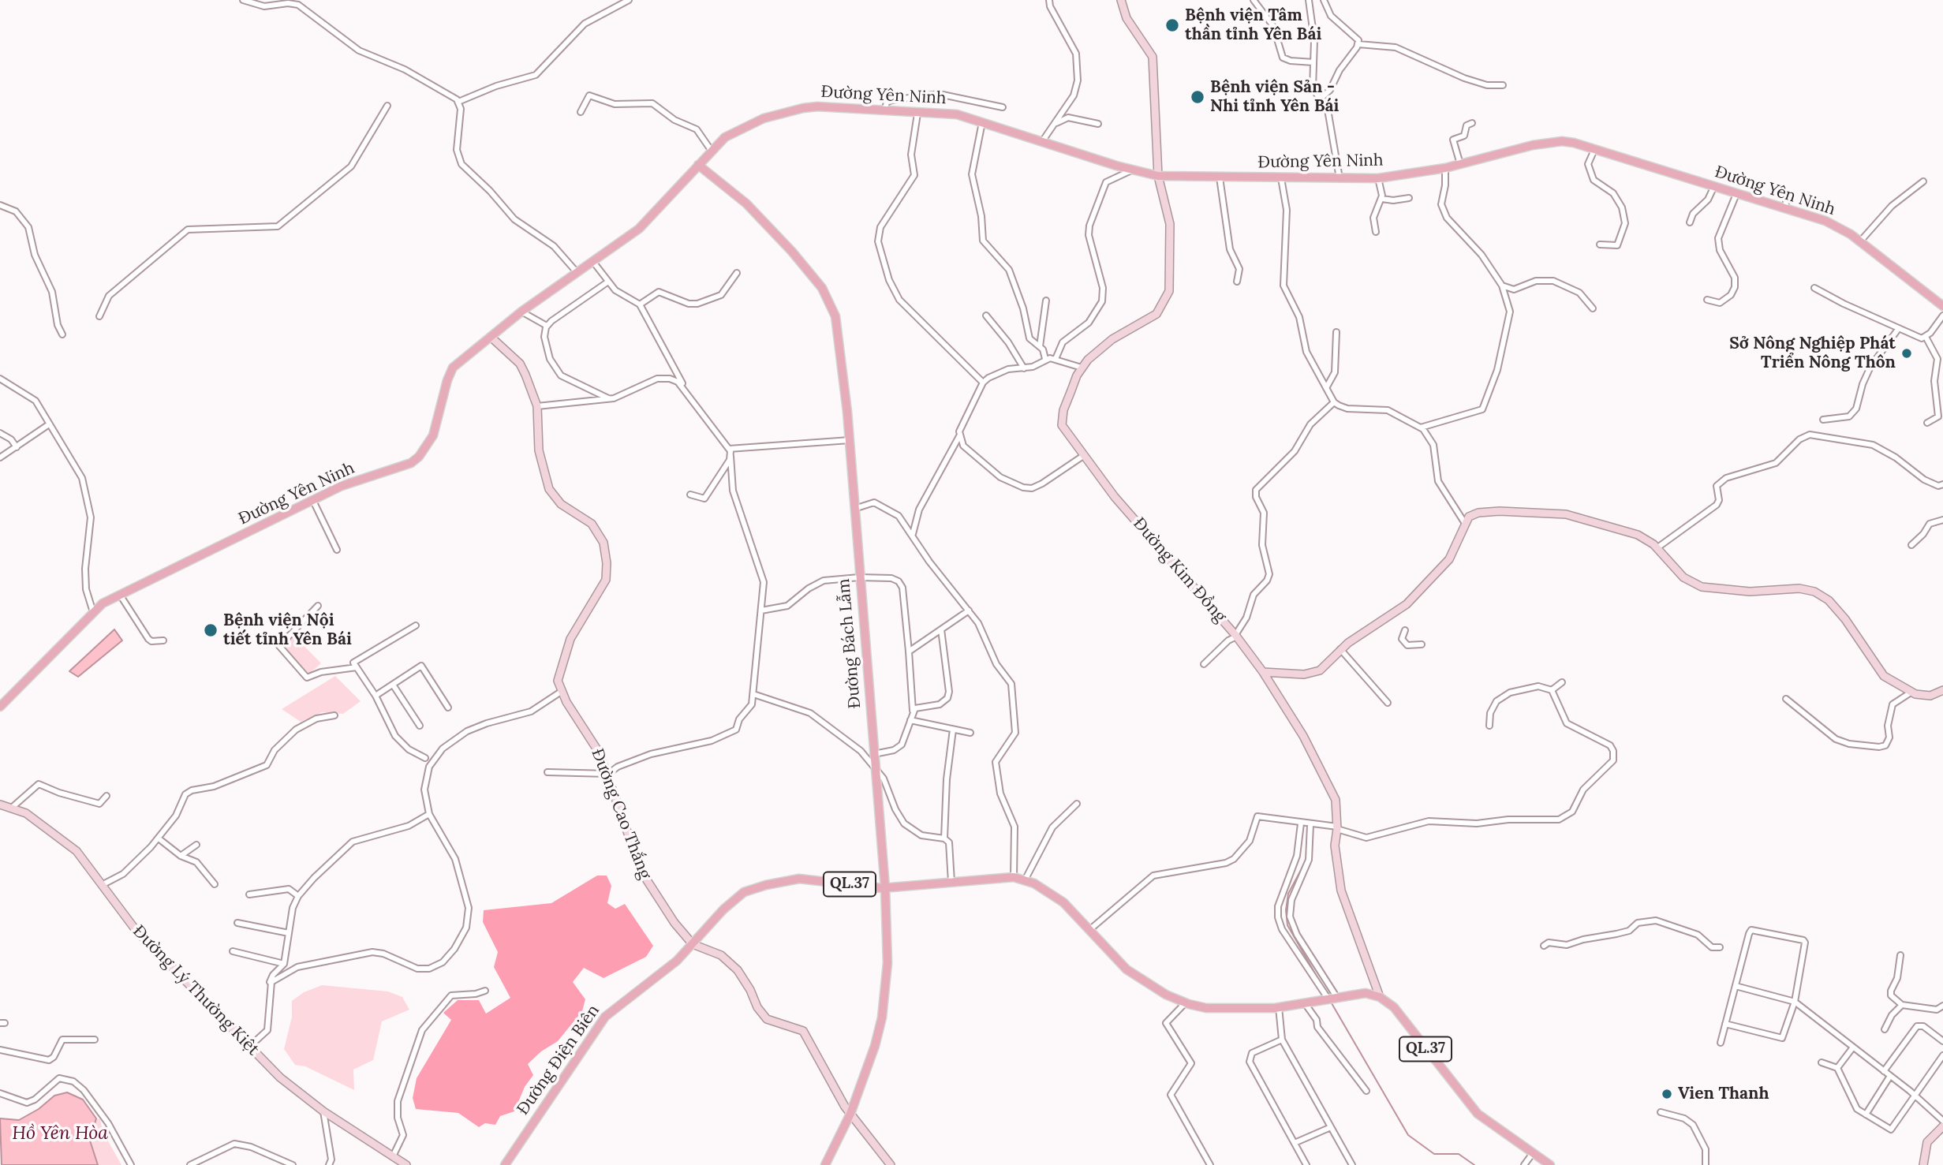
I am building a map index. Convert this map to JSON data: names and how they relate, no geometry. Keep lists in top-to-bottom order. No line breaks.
{"streets":{"main road":["Đường Yên Ninh","Đường Bách Lẫm","QL.37","Đường Điện Biên"],"street":["Đường Kim Đồng","Đường Cao Thắng","Đường Lý Thường Kiệt"]},"crossings":[["Đường Yên Ninh","Đường Kim Đồng"],["Đường Yên Ninh","Đường Bách Lẫm"],["Đường Kim Đồng","QL.37"],["Đường Kim Đồng","Đường Điện Biên"],["Đường Bách Lẫm","Đường Điện Biên"],["Đường Cao Thắng","Đường Điện Biên"],["QL.37","Đường Điện Biên"]],"water":["Hồ Yên Hòa"],"places":["Bệnh viện Tâm thần tỉnh Yên Bái","Bệnh viện Sản - Nhi tỉnh Yên Bái","Sở Nông Nghiệp Phát Triển Nông Thôn","Bệnh viện Nội tiết tỉnh Yên Bái","Vien Thanh"]}
